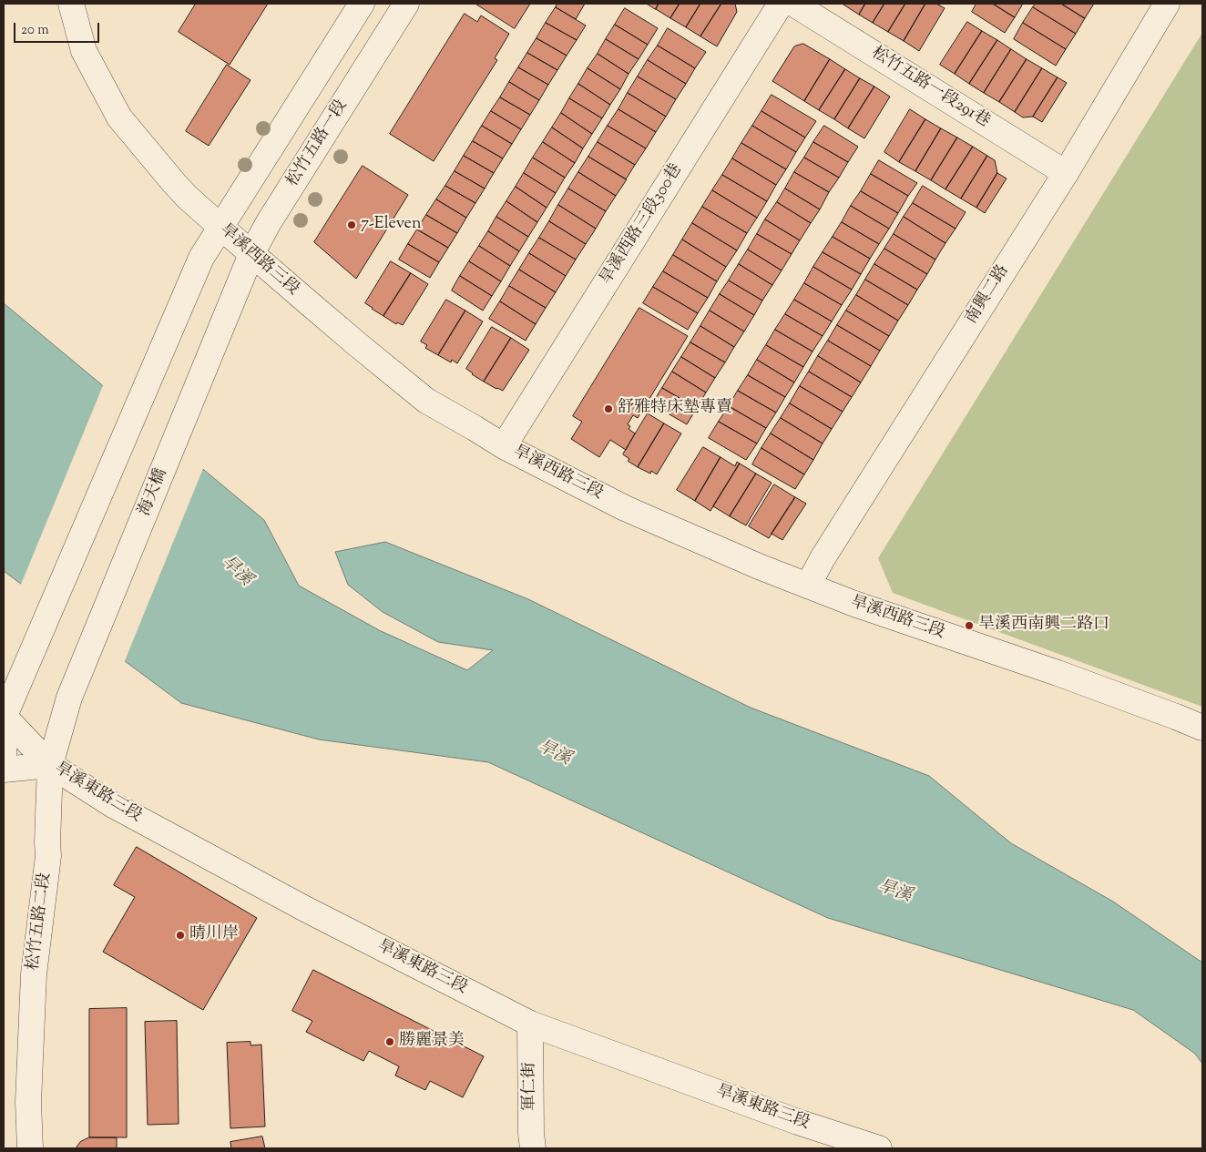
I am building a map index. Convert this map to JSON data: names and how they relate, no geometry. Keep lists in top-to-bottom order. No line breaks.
{"streets":{"street":["松竹五路一段291巷","松竹五路一段","旱溪西路三段300巷","旱溪西路三段","南興二路","海天橋","旱溪東路三段","松竹五路二段","軍仁街"]},"crossings":[["松竹五路一段291巷","南興二路"],["松竹五路一段","旱溪西路三段"],["松竹五路一段","海天橋"],["旱溪西路三段300巷","旱溪西路三段"],["旱溪西路三段","南興二路"],["海天橋","松竹五路二段"],["旱溪東路三段","松竹五路二段"],["旱溪東路三段","軍仁街"]],"water":["旱溪"],"places":["7-Eleven","舒雅特床墊專賣","旱溪西南興二路口","晴川岸","勝麗景美"],"scale_bar":"20 m"}
